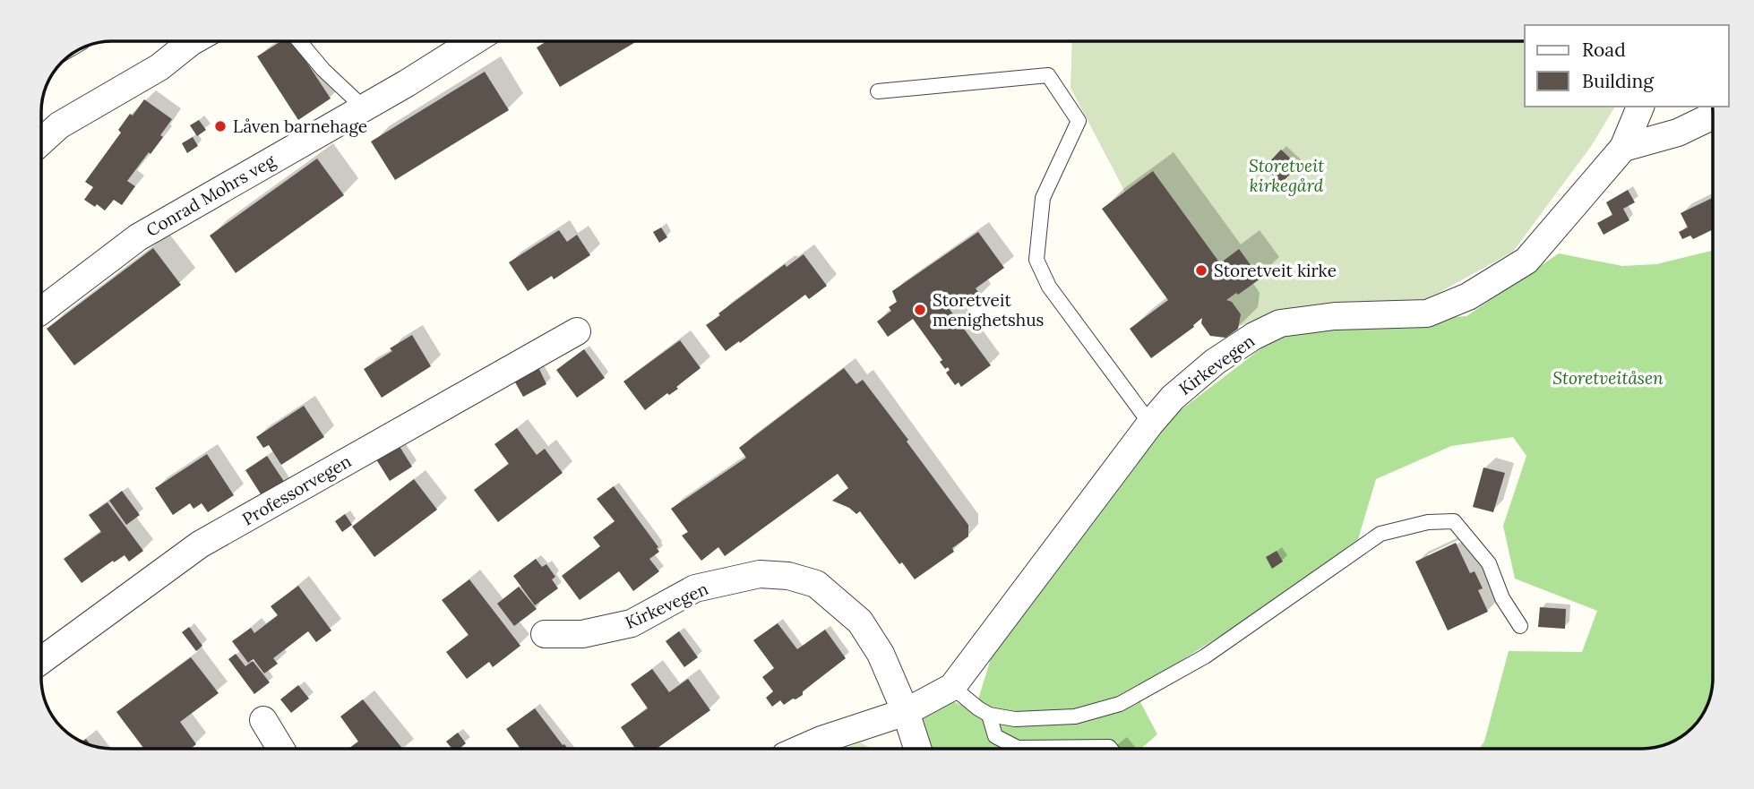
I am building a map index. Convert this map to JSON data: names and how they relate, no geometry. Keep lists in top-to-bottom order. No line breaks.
{"streets":{"street":["Conrad Mohrs veg","Kirkevegen","Professorvegen"]},"parks":["Storetveit kirkegård","Storetveitåsen"],"places":["Låven barnehage","Storetveit kirke","Storetveit menighetshus"],"legend":["Road","Building"]}
